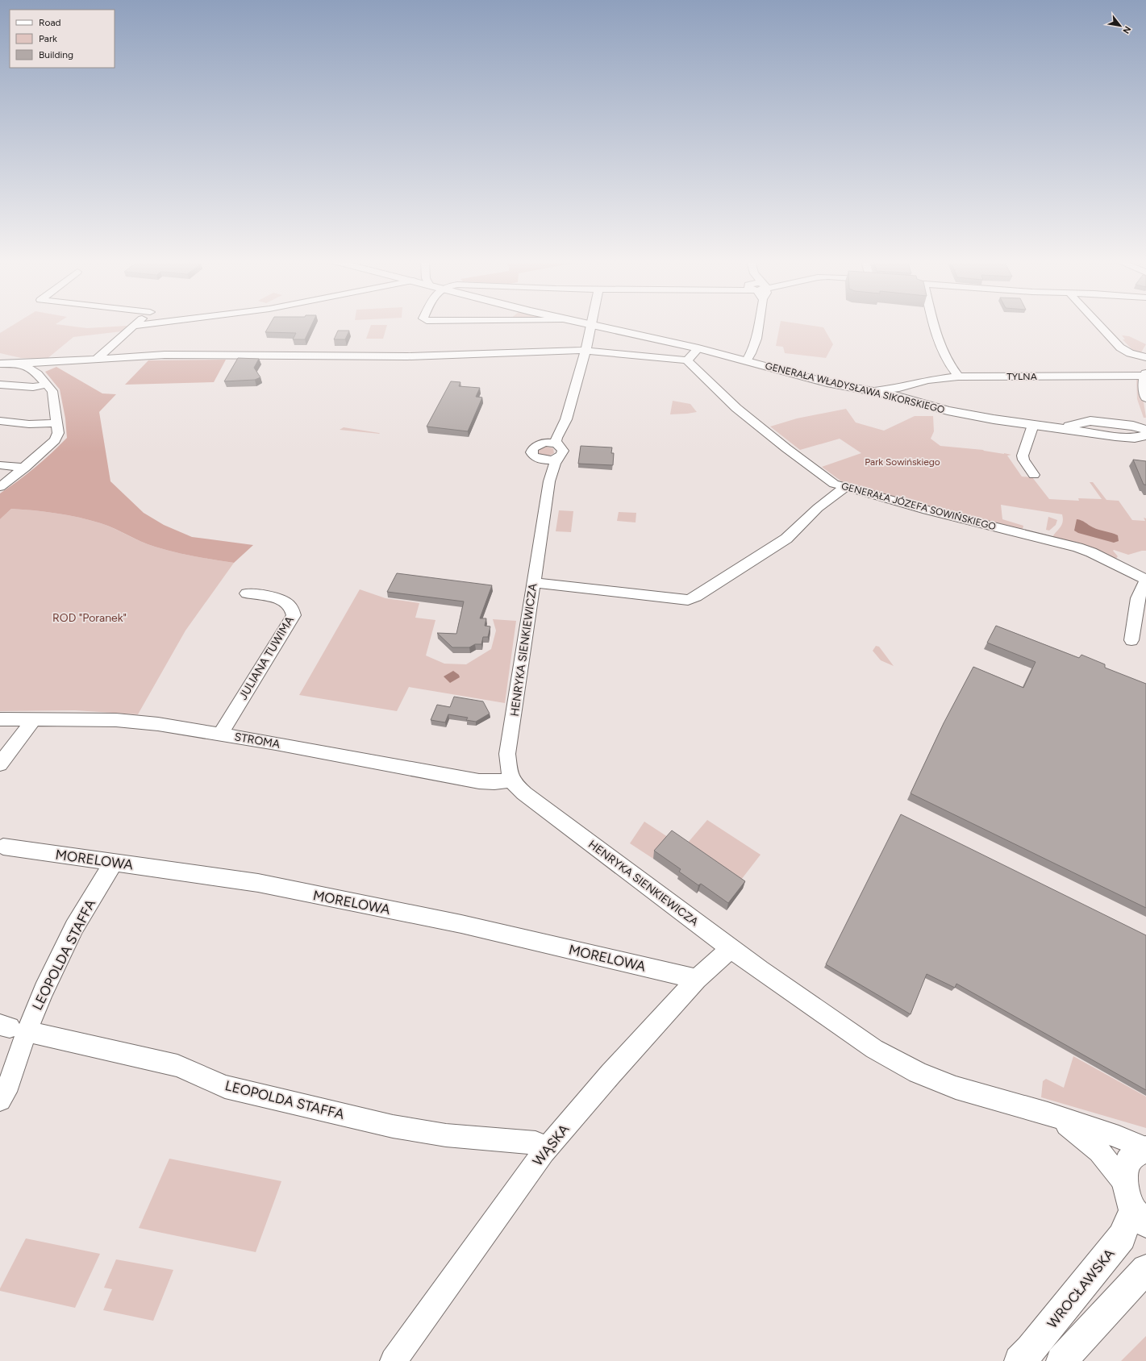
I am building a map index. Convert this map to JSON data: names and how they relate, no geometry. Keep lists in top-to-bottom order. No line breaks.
{"streets":{"main road":["GENERAŁA WŁADYSŁAWA SIKORSKIEGO","WROCŁAWSKA"],"street":["TYLNA","GENERAŁA JÓZEFA SOWIŃSKIEGO","HENRYKA SIENKIEWICZA","JULIANA TUWIMA","STROMA","MORELOWA","LEOPOLDA STAFFA","WĄSKA"]},"crossings":[["TYLNA","GENERAŁA WŁADYSŁAWA SIKORSKIEGO"],["GENERAŁA WŁADYSŁAWA SIKORSKIEGO","HENRYKA SIENKIEWICZA"],["HENRYKA SIENKIEWICZA","STROMA"],["HENRYKA SIENKIEWICZA","WĄSKA"],["JULIANA TUWIMA","STROMA"],["MORELOWA","LEOPOLDA STAFFA"],["MORELOWA","WĄSKA"],["LEOPOLDA STAFFA","WĄSKA"]],"parks":["Park Sowińskiego","ROD \"Poranek\""],"legend":["Road","Park","Building"],"north":"bottom right"}
